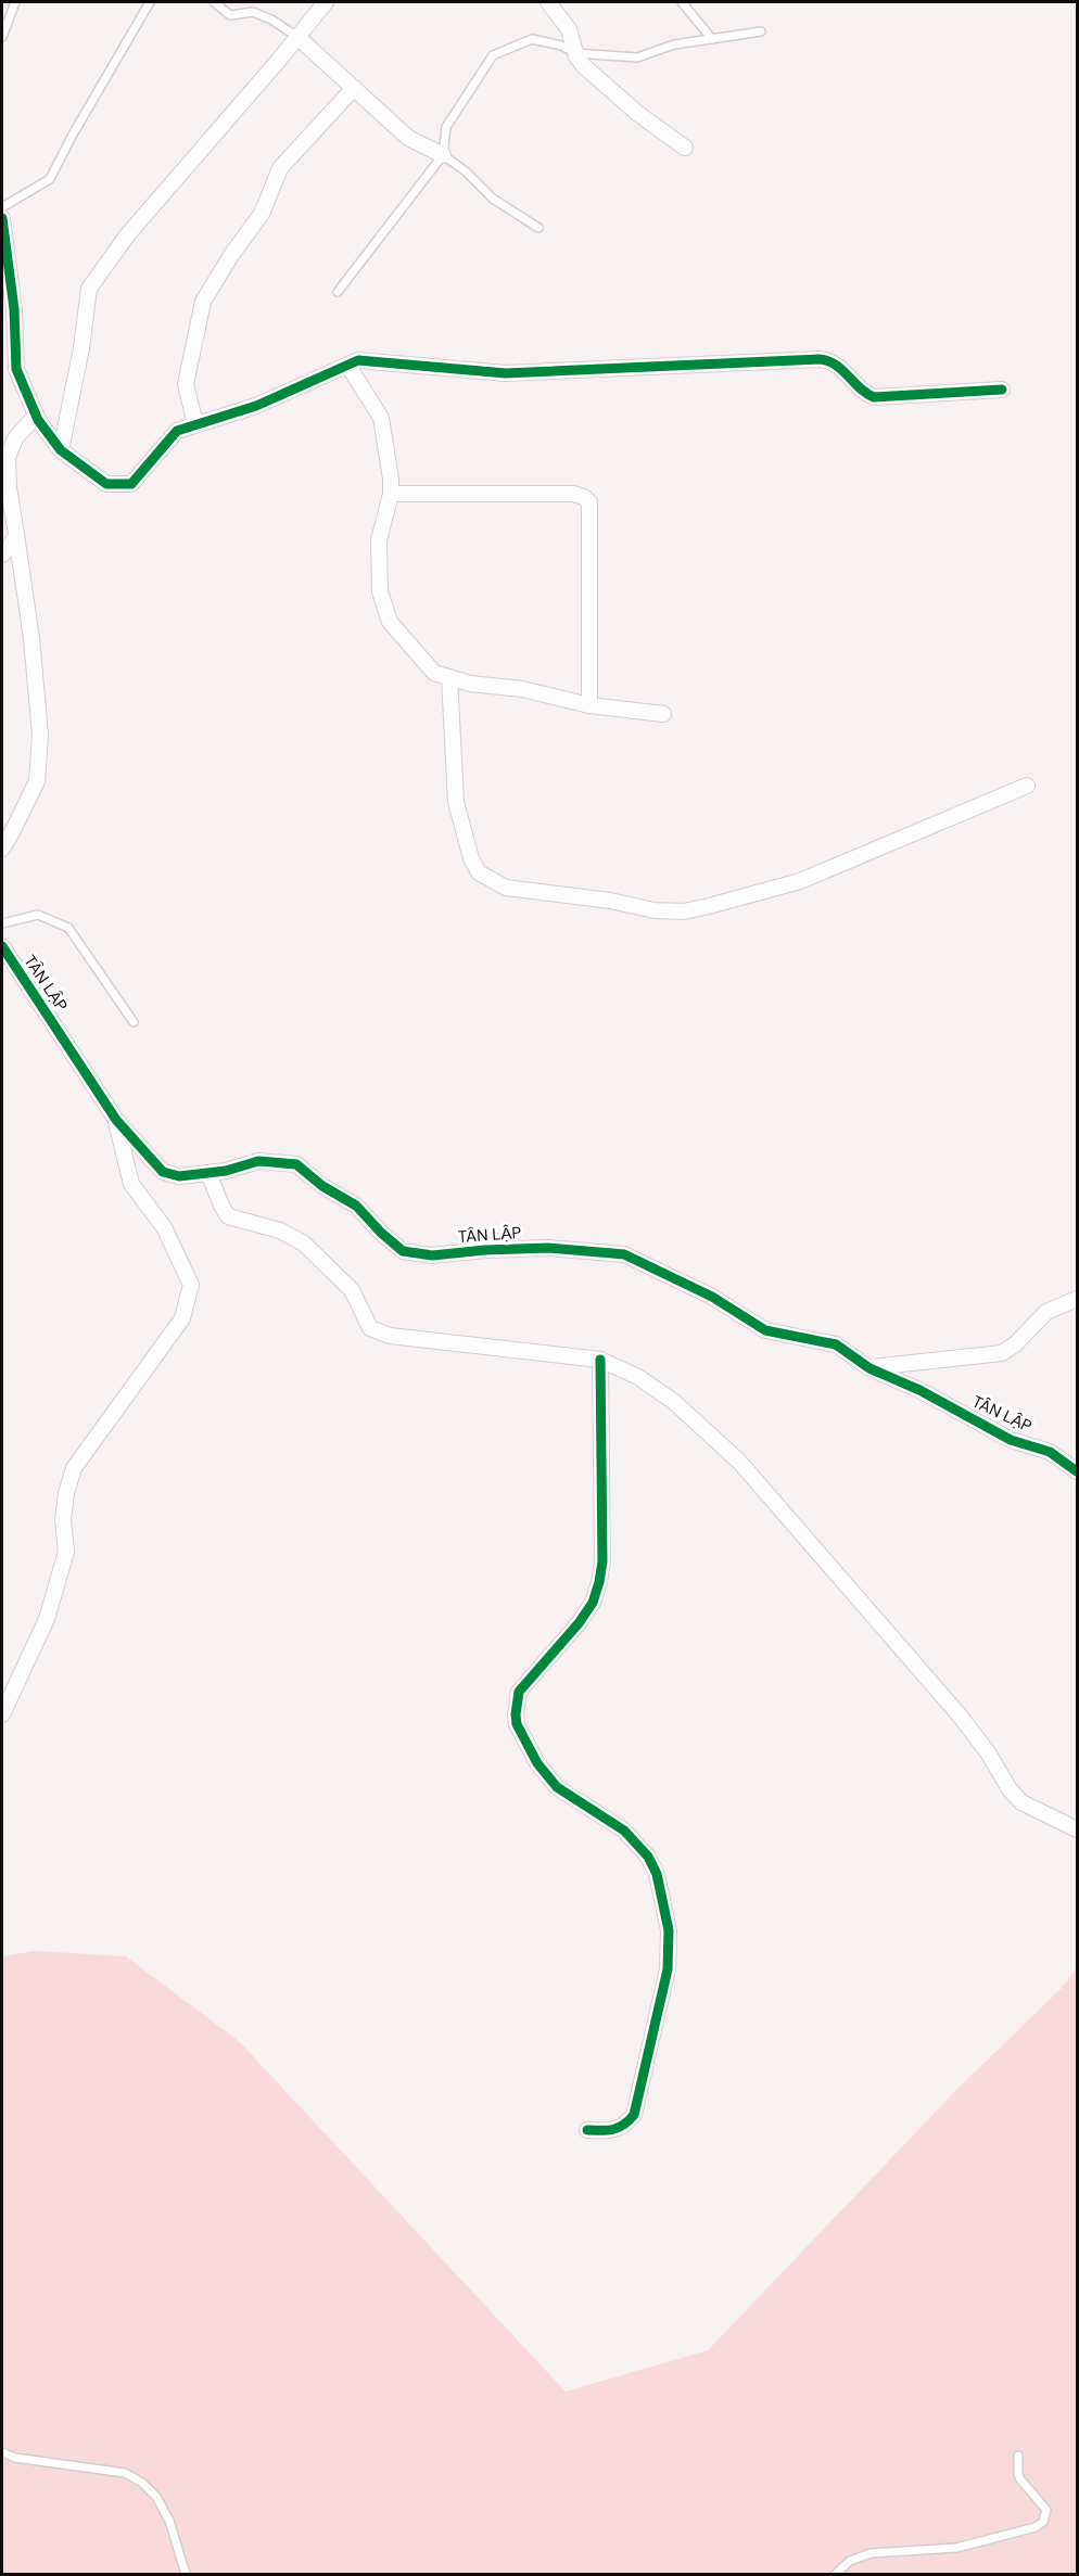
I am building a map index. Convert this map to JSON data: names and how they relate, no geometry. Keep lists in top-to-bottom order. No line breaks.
{"streets":{"street":["TÂN LẬP"]}}
